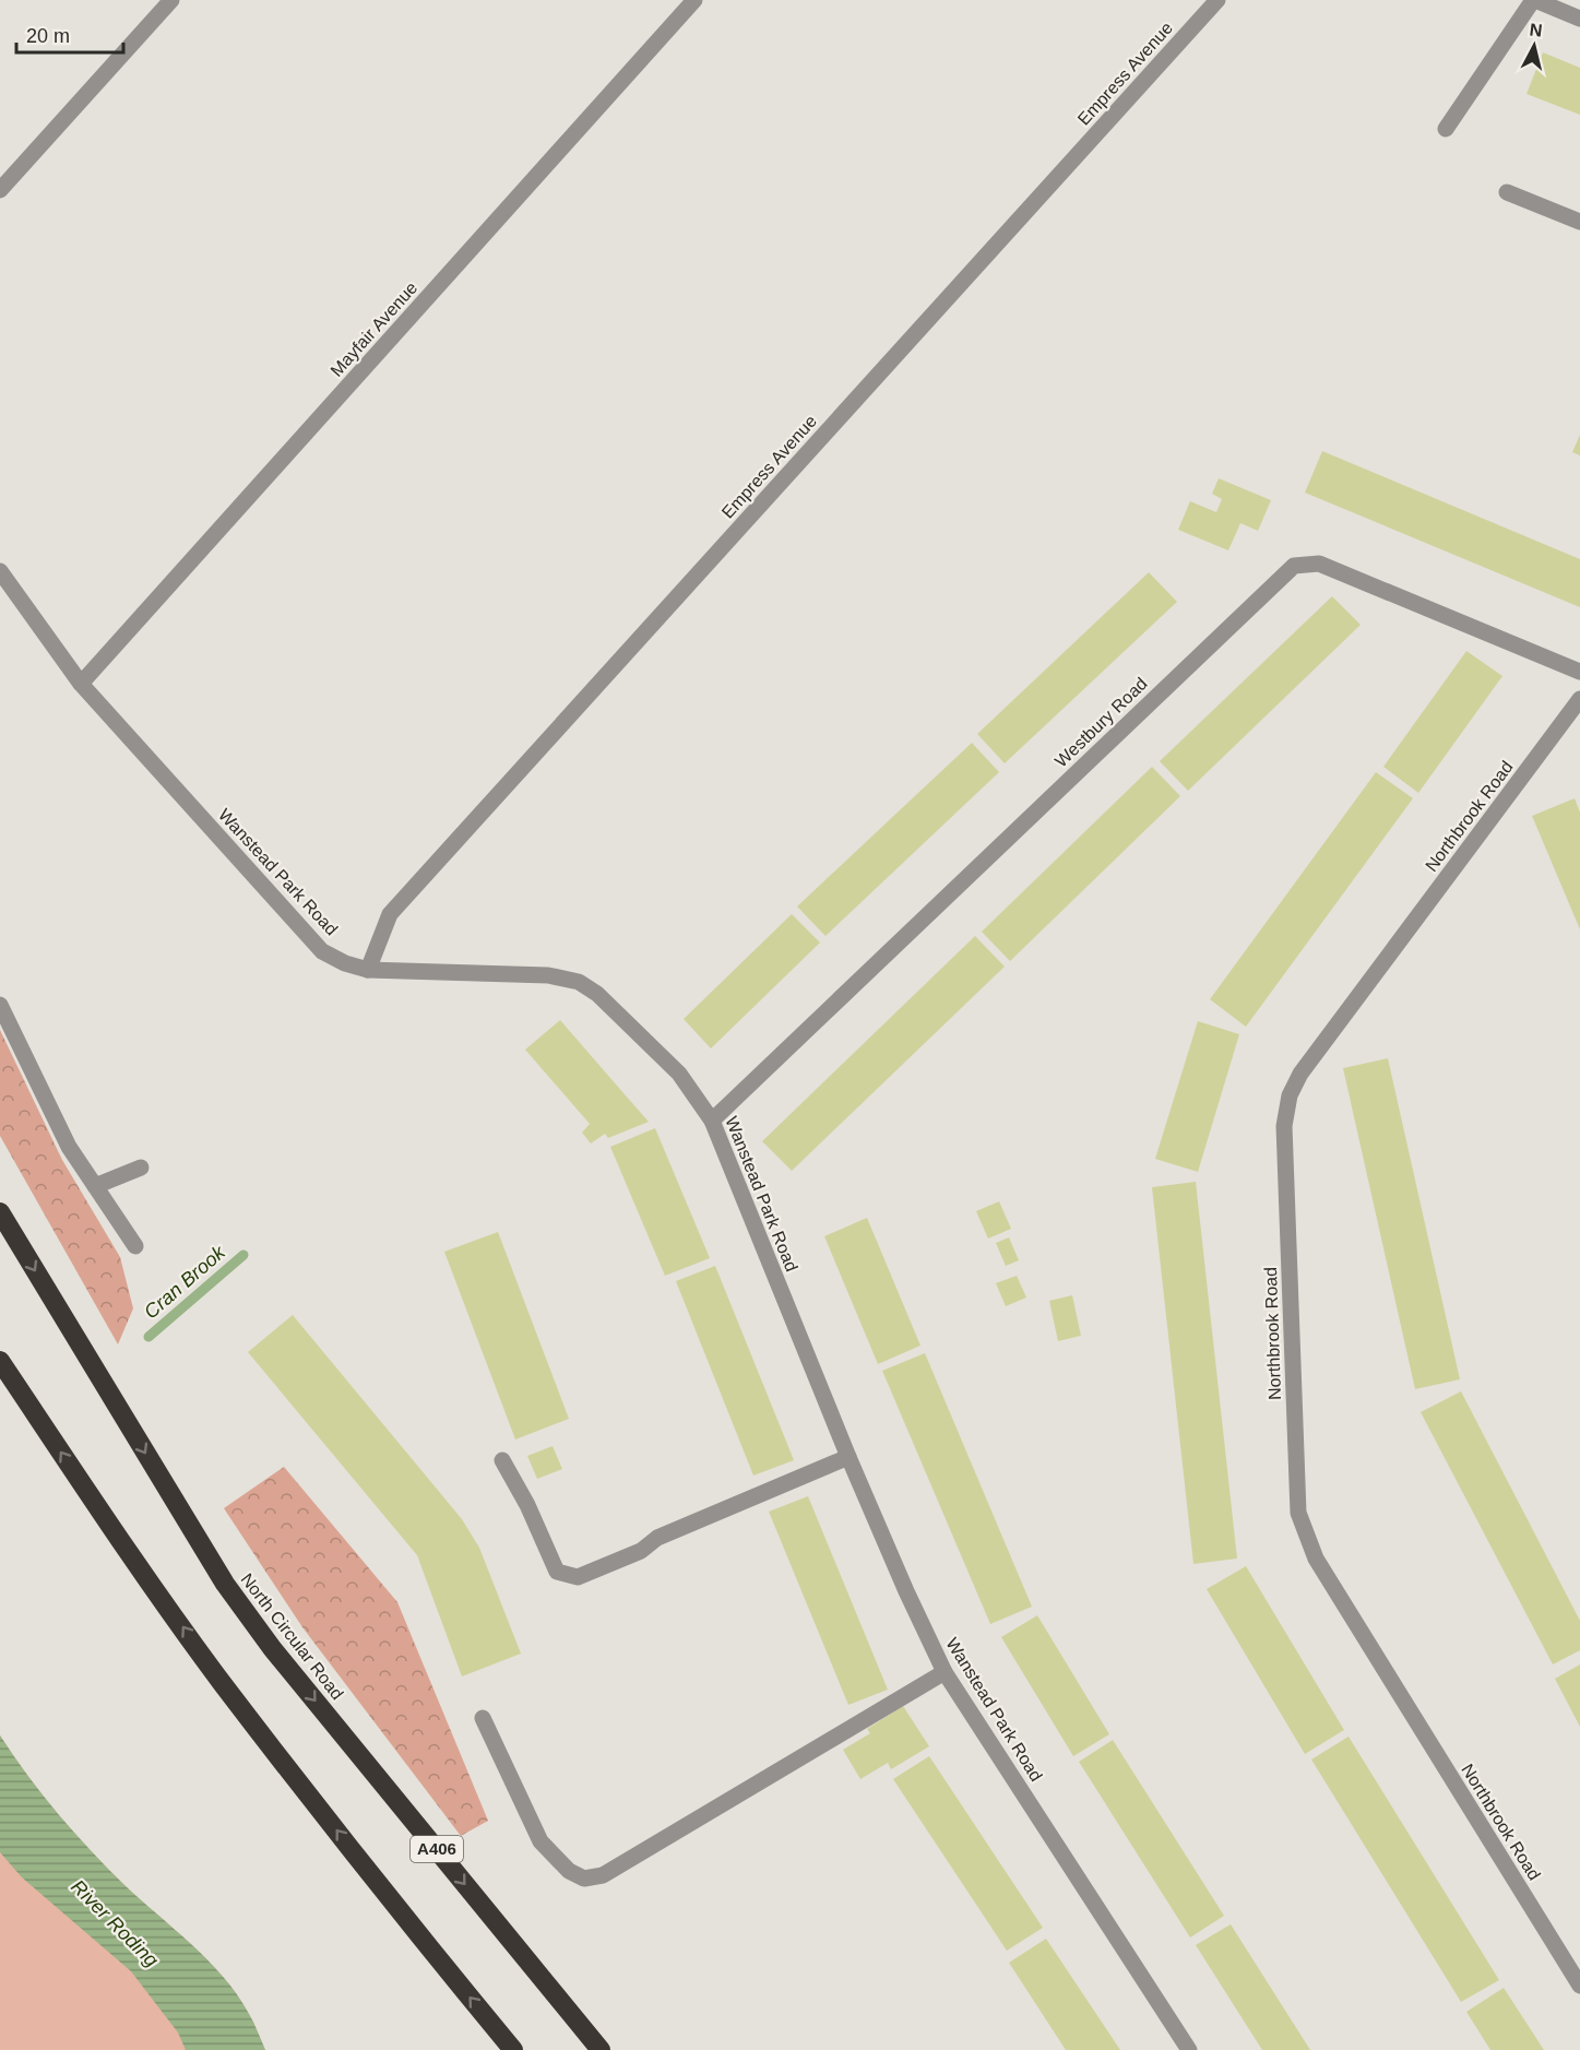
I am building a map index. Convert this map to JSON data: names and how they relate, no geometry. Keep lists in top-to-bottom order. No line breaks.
{"streets":{"highway":["North Circular Road","A406"],"street":["Empress Avenue","Mayfair Avenue","Westbury Road","Northbrook Road","Wanstead Park Road"]},"crossings":[["Empress Avenue","Wanstead Park Road"],["Mayfair Avenue","Wanstead Park Road"],["Westbury Road","Wanstead Park Road"]],"water":["Cran Brook","River Roding"],"scale_bar":"20 m","north":"top"}
